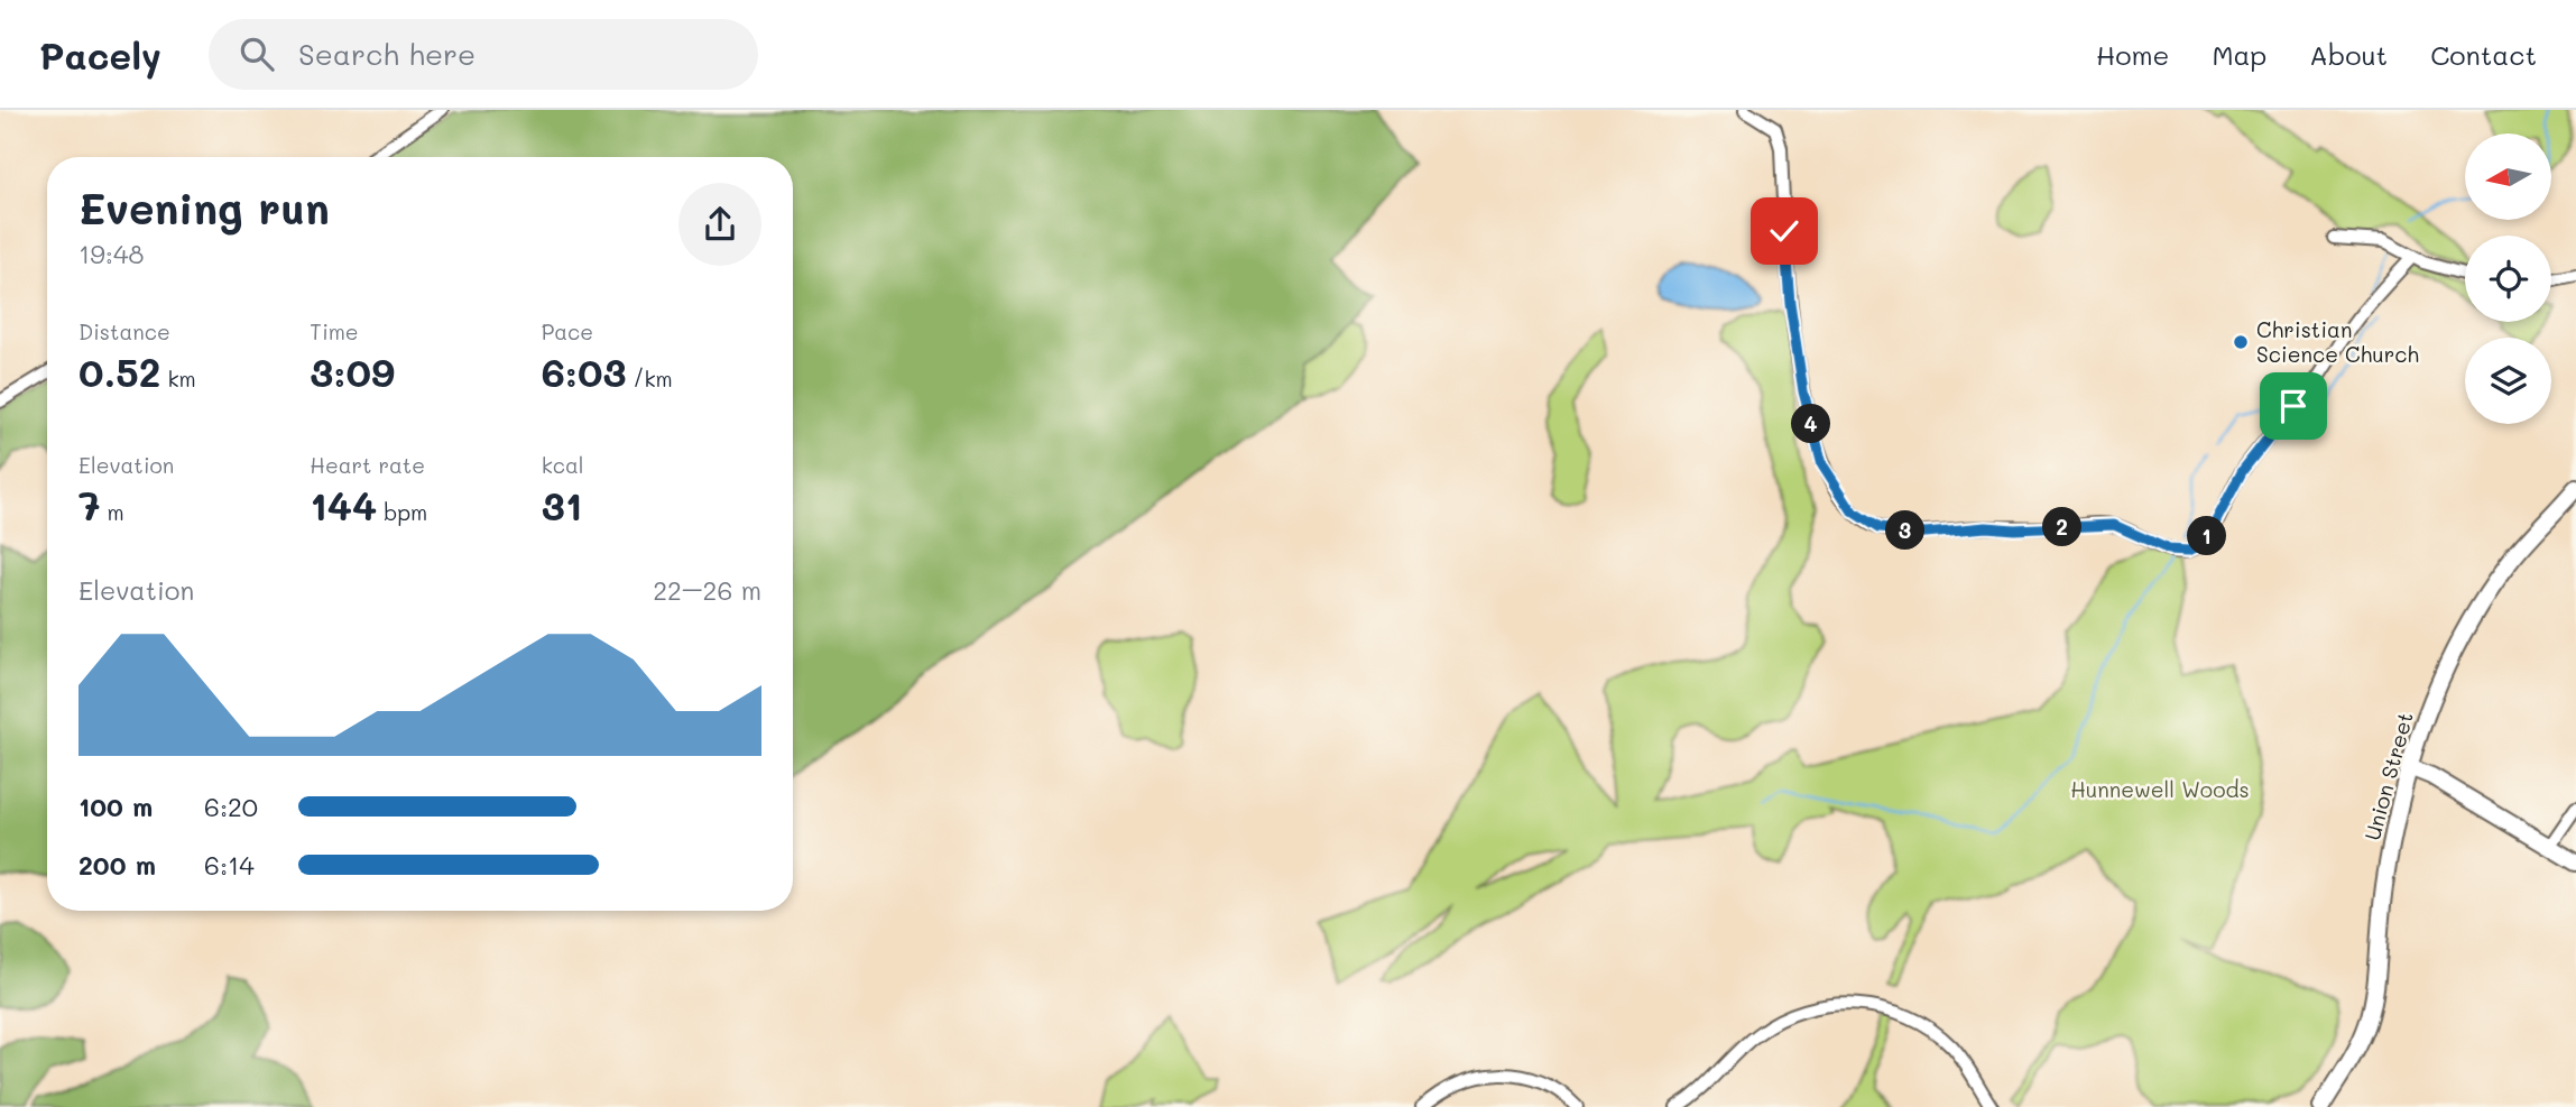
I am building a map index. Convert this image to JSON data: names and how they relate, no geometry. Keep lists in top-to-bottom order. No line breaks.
{"streets":{"street":["Union Street"]},"parks":["Hunnewell Woods"],"places":["Christian Science Church"],"north":"left","page":{"header":"Pacely","search":"Search here","nav":["Home","Map","About","Contact"],"heading":["Evening run","19:48"],"stats":[["Distance","0.52 km"],["Time","3:09"],["Pace","6:03 /km"],["Elevation","7 m"],["Heart rate","144 bpm"],["kcal","31"]],"pins":["4","2","3","1"],"chart":["Elevation","22–26 m"],"list":[{"name":"100 m","note":"6:20"},{"name":"200 m","note":"6:14"}]}}
